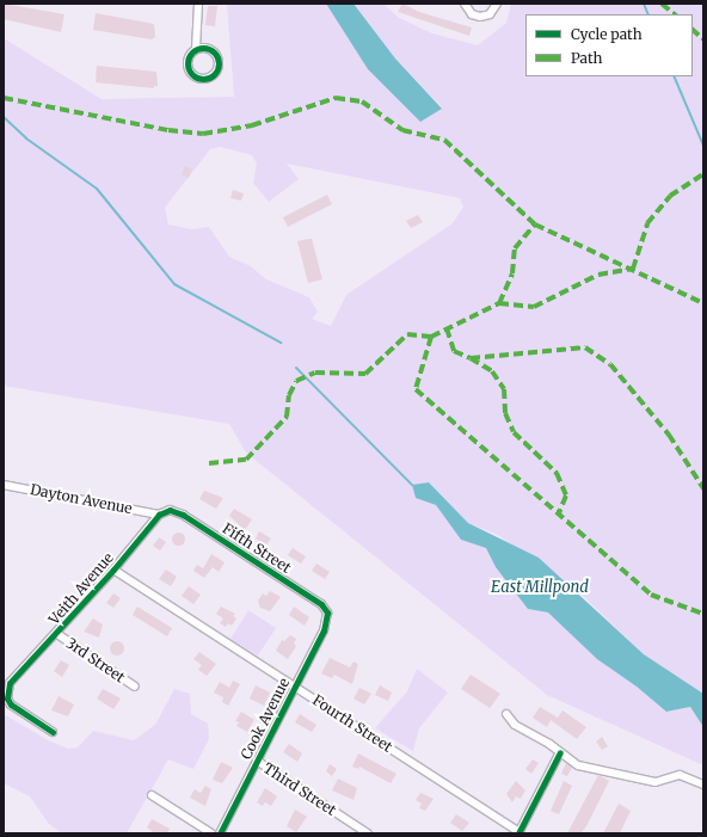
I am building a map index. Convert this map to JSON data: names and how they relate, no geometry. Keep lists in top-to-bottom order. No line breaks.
{"streets":{"street":["Dayton Avenue","Fifth Street","Veith Avenue","3rd Street","Cook Avenue","Fourth Street","Third Street"]},"crossings":[["Dayton Avenue","Veith Avenue"],["Fifth Street","Veith Avenue"],["Fifth Street","Cook Avenue"],["Veith Avenue","3rd Street"],["Veith Avenue","Fourth Street"],["Cook Avenue","Fourth Street"],["Cook Avenue","Third Street"]],"water":["East Millpond"],"legend":["Cycle path","Path"]}
